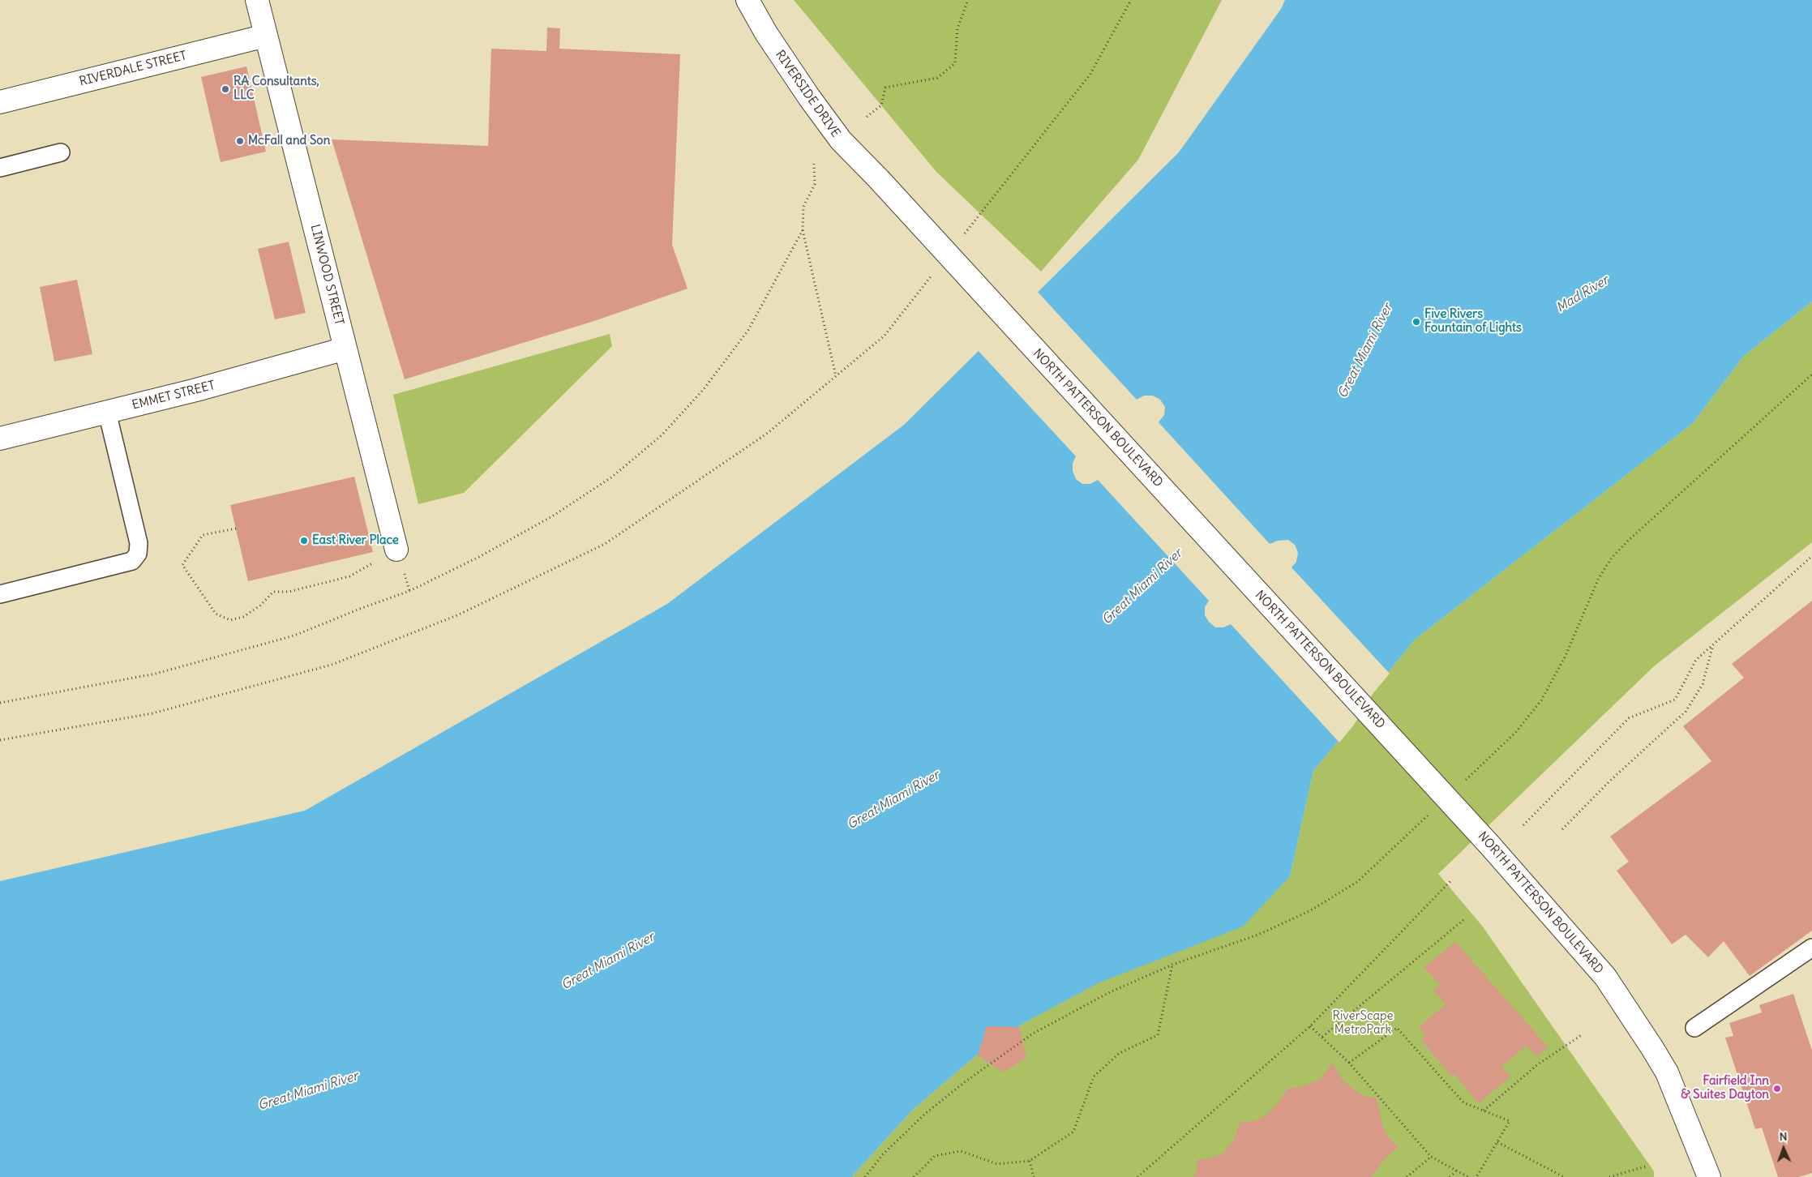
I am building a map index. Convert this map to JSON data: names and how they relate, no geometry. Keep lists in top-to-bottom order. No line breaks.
{"streets":{"main road":["RIVERDALE STREET","RIVERSIDE DRIVE","LINWOOD STREET","EMMET STREET","NORTH PATTERSON BOULEVARD"]},"crossings":[["RIVERDALE STREET","LINWOOD STREET"],["RIVERSIDE DRIVE","NORTH PATTERSON BOULEVARD"],["LINWOOD STREET","EMMET STREET"]],"water":["Mad River","Great Miami River"],"parks":["RiverScape MetroPark"],"places":["RA Consultants, LLC","McFall and Son","Five Rivers Fountain of Lights","East River Place","Fairfield Inn & Suites Dayton"],"north":"top"}
